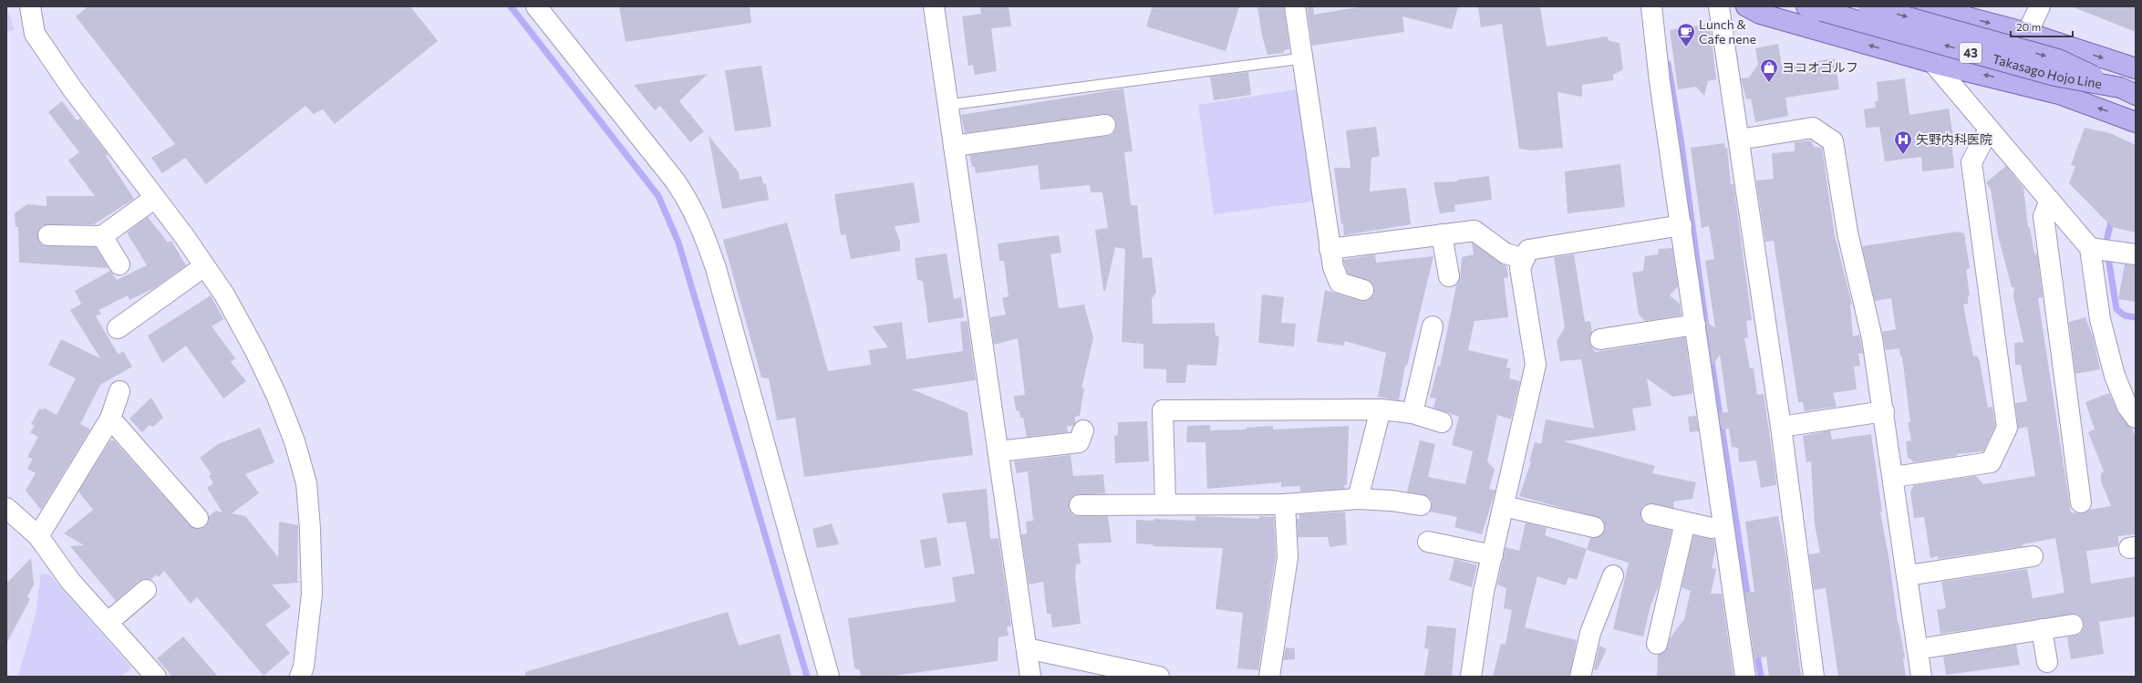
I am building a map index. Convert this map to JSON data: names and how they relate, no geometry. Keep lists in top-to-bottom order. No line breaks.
{"streets":{"main road":["43","Takasago Hojo Line"]},"places":{"cafe":["Lunch & Cafe nene"],"shop":["ヨコオゴルフ"],"hospital":["矢野内科医院"]},"scale_bar":"20 m"}
